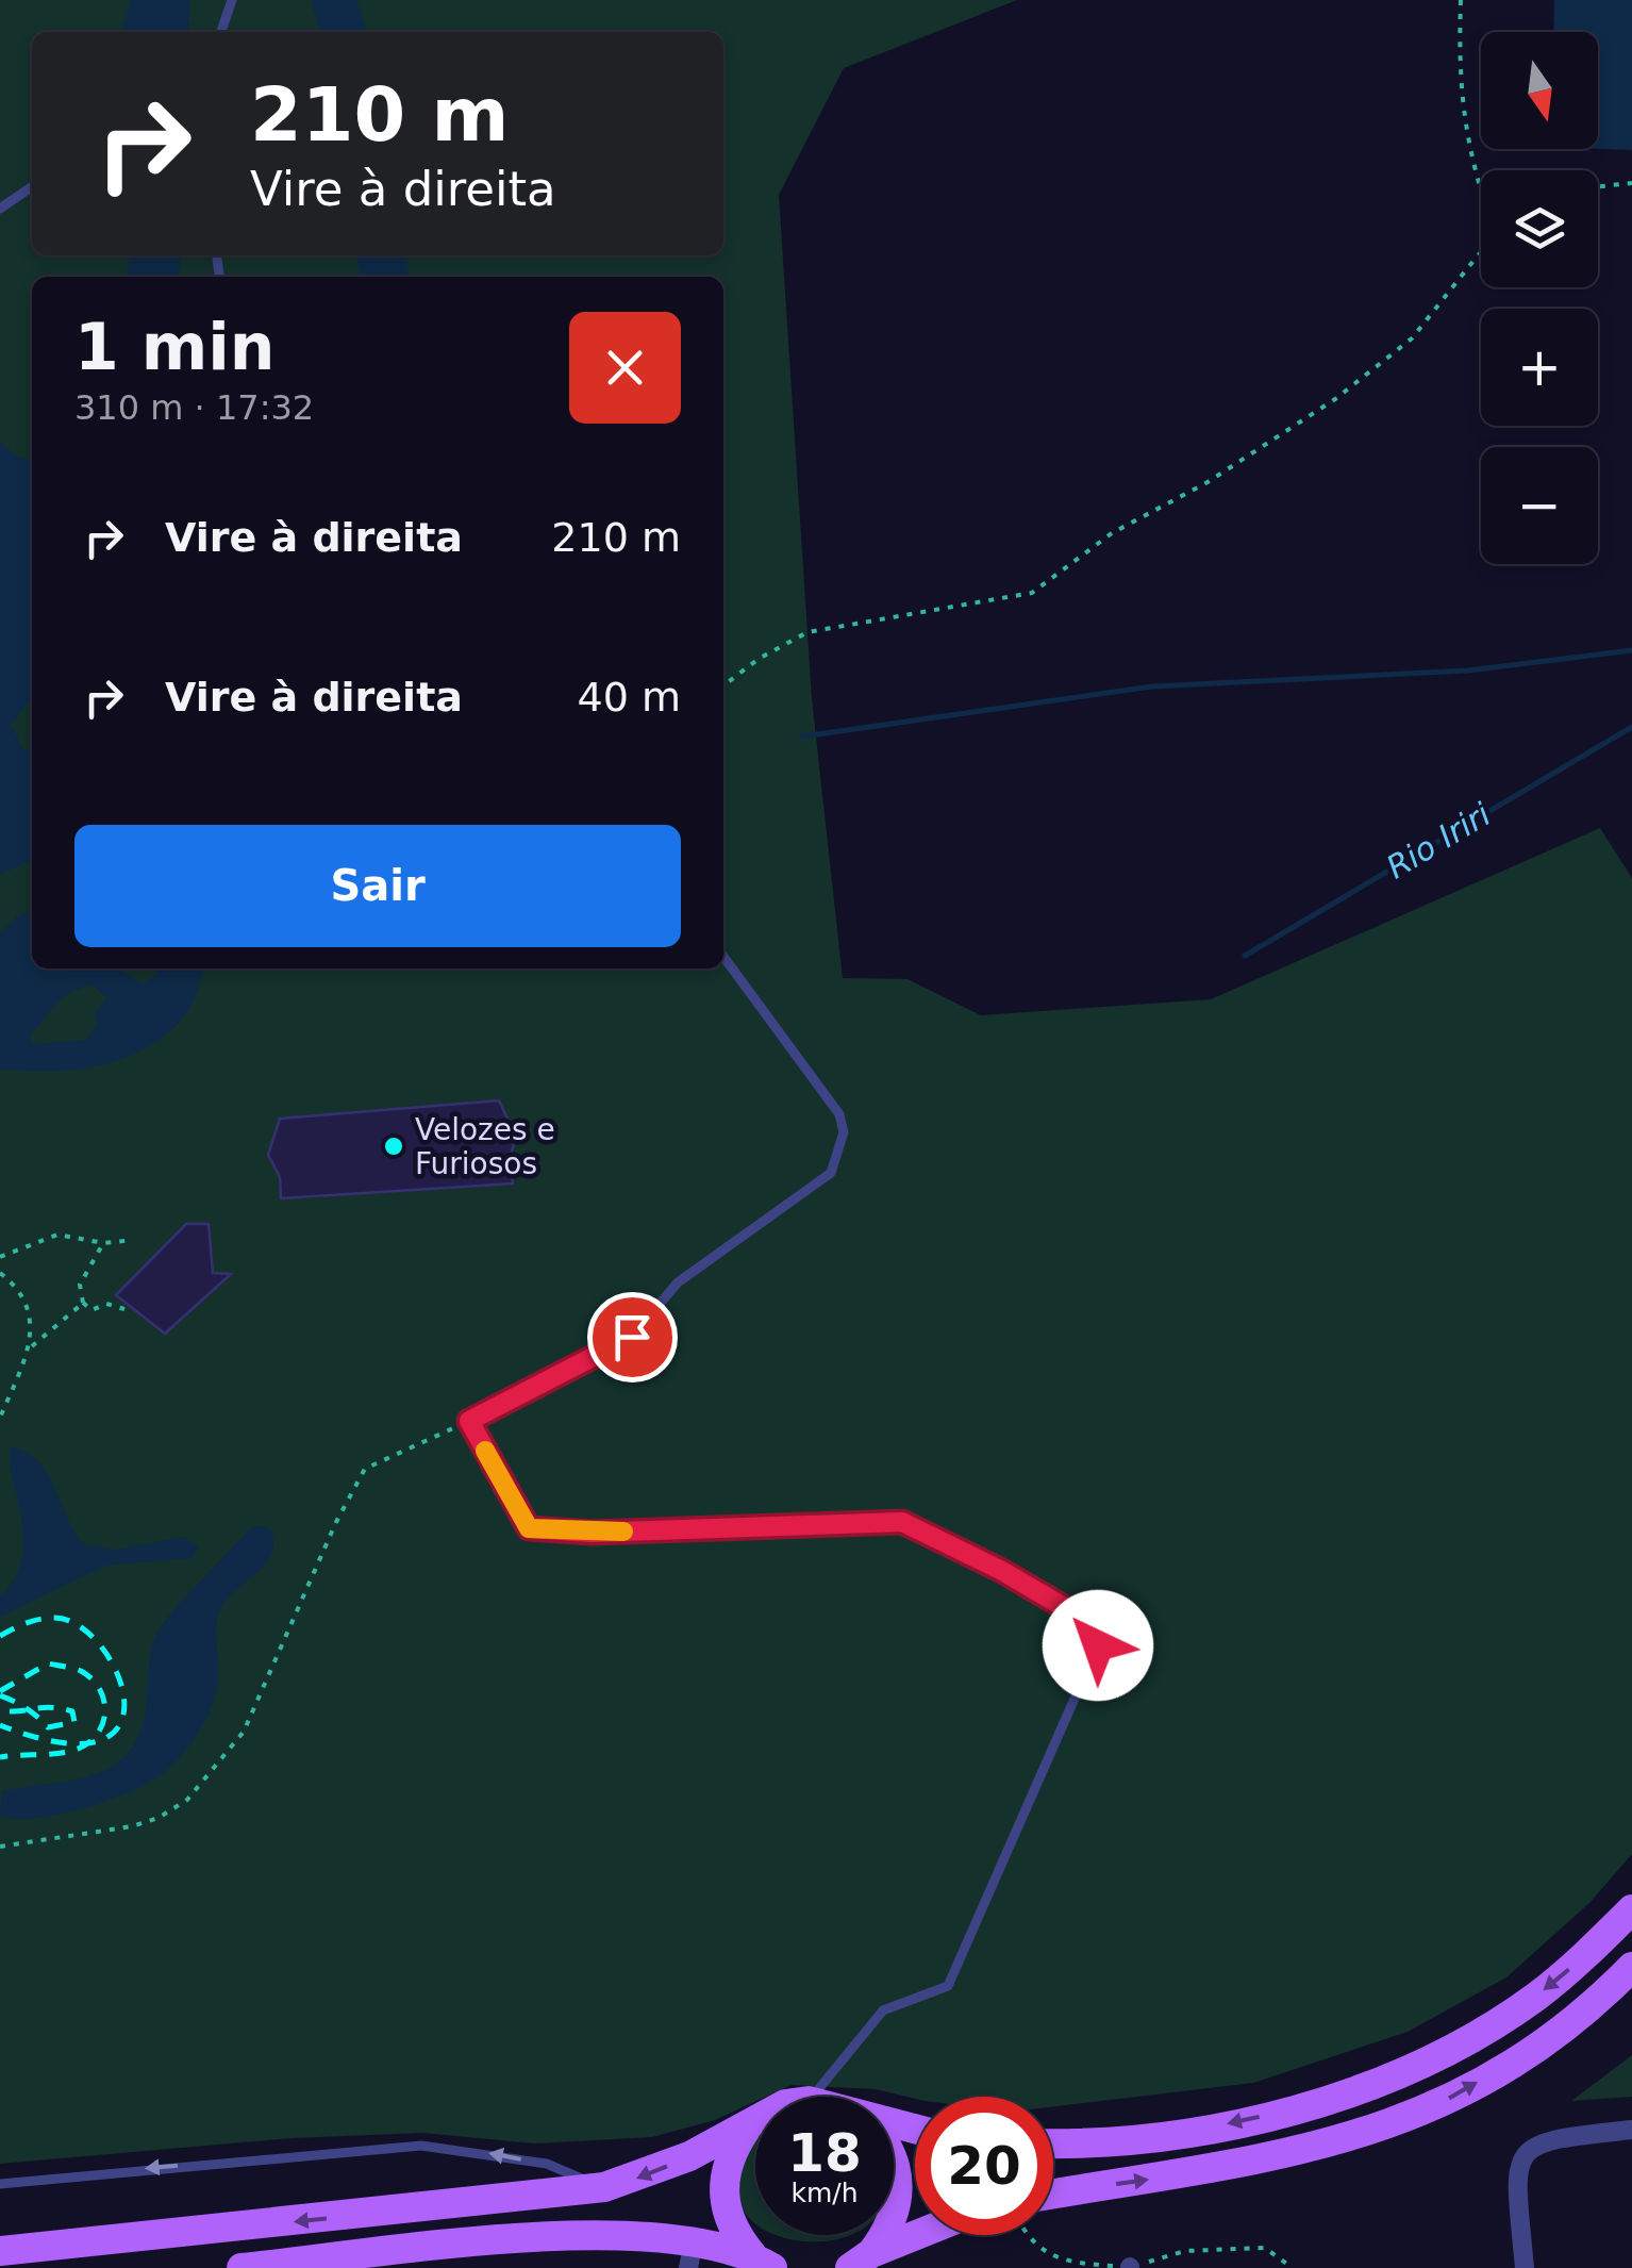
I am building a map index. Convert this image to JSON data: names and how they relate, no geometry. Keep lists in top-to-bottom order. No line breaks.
{"water":["Rio Iriri"],"places":["Velozes e Furiosos"],"north":"bottom","page":{"map_buttons":["+","−"],"turn":["210 m","Vire à direita"],"heading":["1 min","310 m · 17:32"],"list":[{"name":"Vire à direita","value":"210 m"},{"name":"Vire à direita","value":"40 m"}],"buttons":"Sair","speed":"18 km/h","limit":"20"}}
